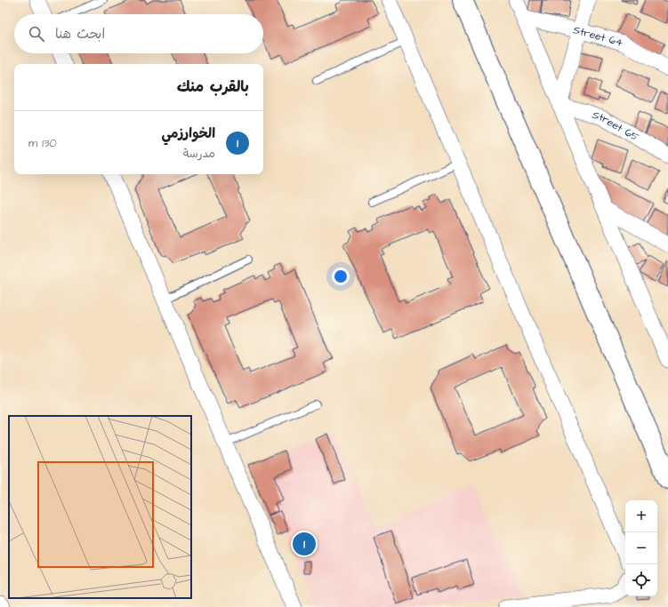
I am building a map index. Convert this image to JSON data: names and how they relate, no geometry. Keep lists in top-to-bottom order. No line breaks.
{"streets":{"street":["Street 64","Street 65"]},"page":{"search":"ابحث هنا","heading":"بالقرب منك","list":[{"mark":"1","name":"الخوارزمي","note":"مدرسة","value":"130 m"}],"map_buttons":["+","−"],"pins":"1"}}
